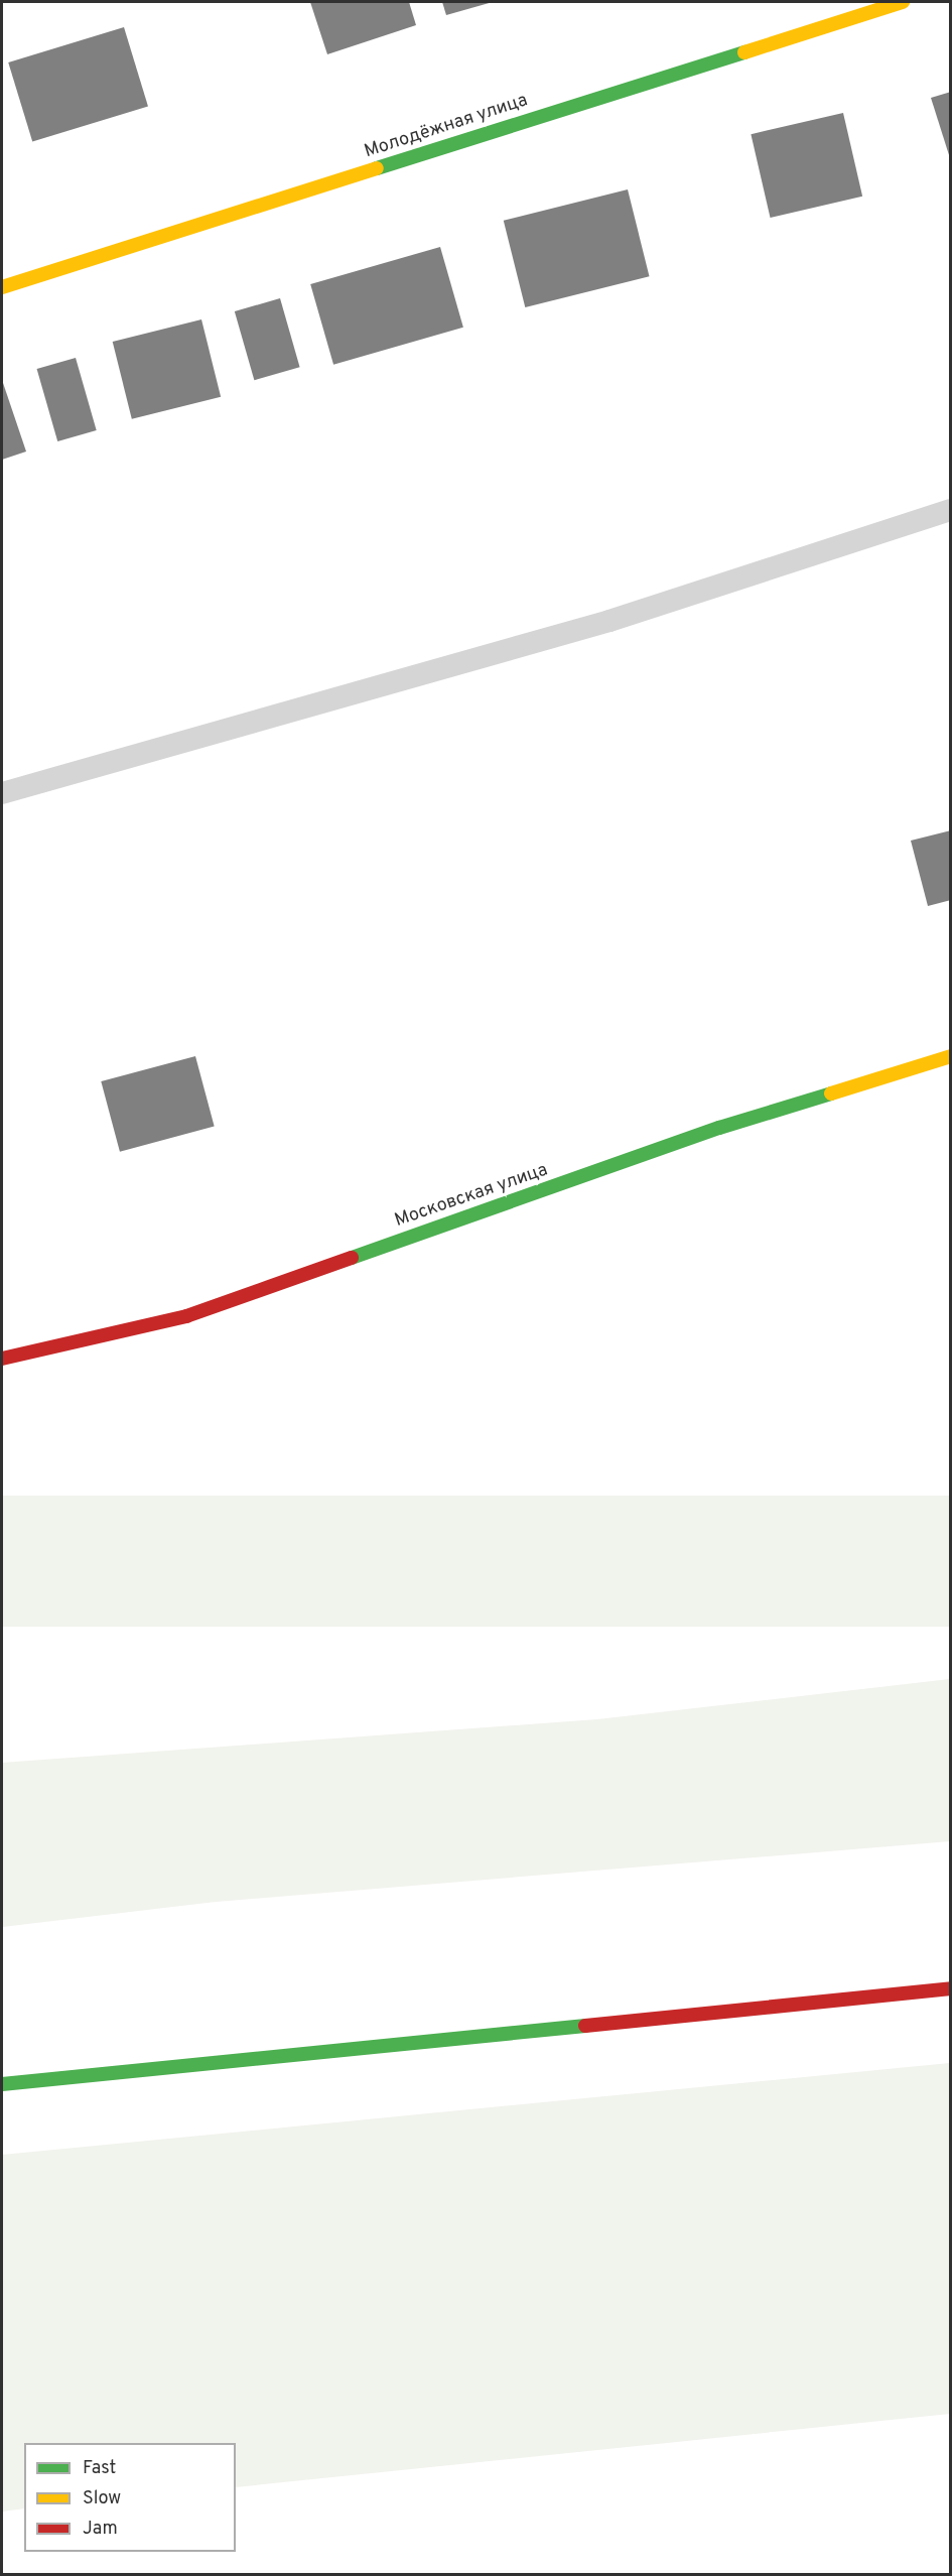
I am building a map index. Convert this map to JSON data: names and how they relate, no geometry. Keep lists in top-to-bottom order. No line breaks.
{"streets":{"street":["Молодёжная улица","Московская улица"]},"legend":["Fast","Slow","Jam"]}
